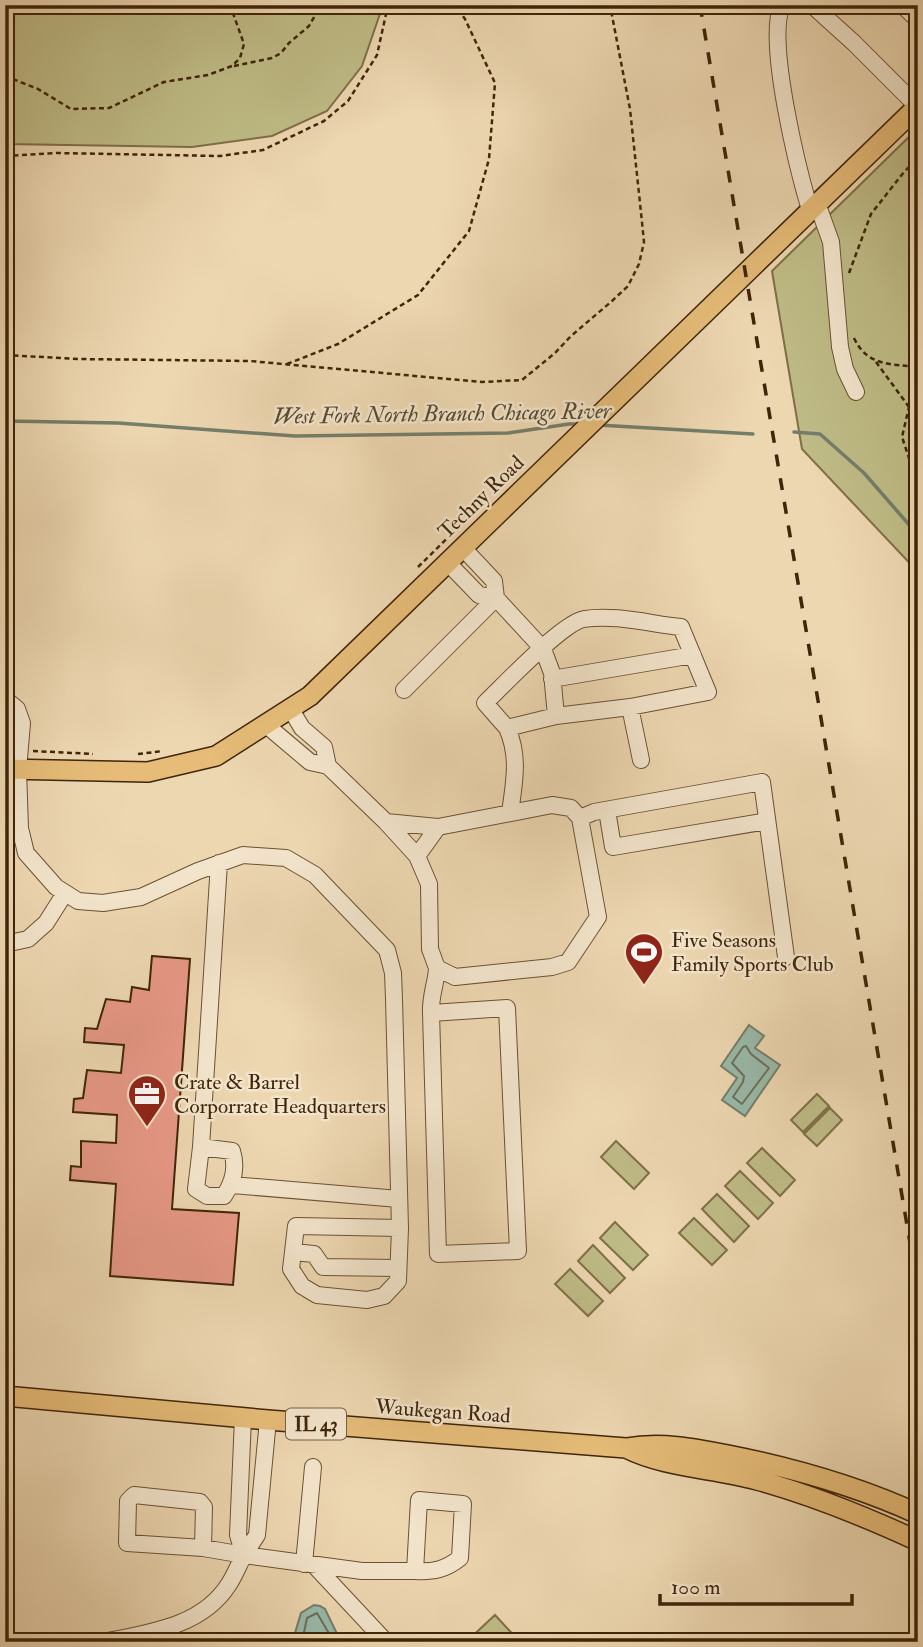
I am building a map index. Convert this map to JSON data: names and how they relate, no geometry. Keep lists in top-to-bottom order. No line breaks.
{"streets":{"main road":["Techny Road","Waukegan Road","IL 43"]},"water":["West Fork North Branch Chicago River"],"places":{"sports":["Five Seasons Family Sports Club"],"office":["Crate & Barrel Corporrate Headquarters"]},"scale_bar":"100 m"}
